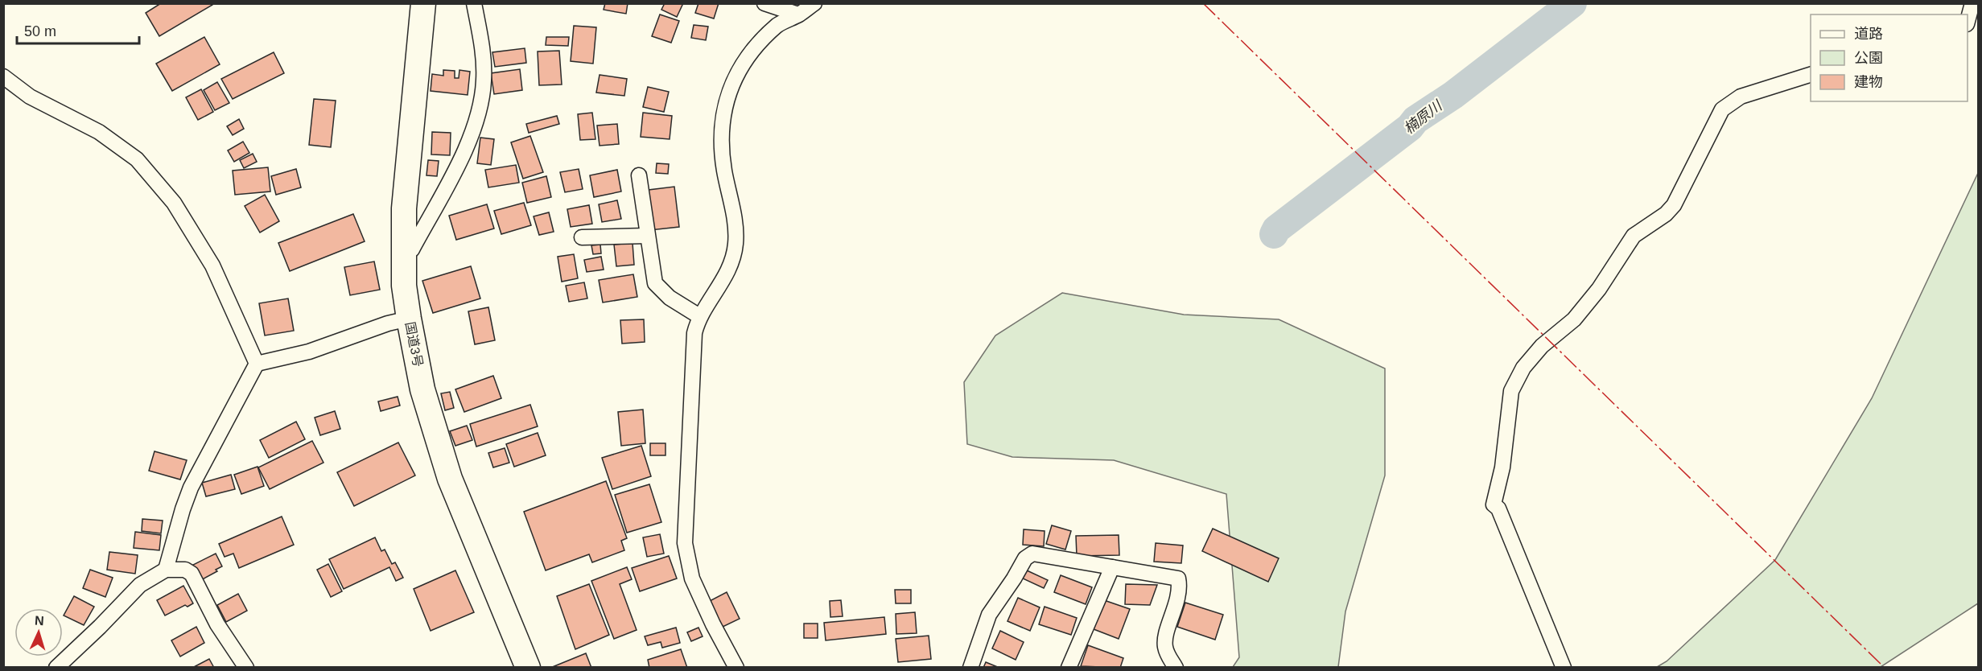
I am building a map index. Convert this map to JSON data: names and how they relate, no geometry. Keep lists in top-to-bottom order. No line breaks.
{"streets":{"highway":["国道3号"]},"water":["楠原川"],"legend":["道路","公園","建物"],"scale_bar":"50 m","north":"top"}
